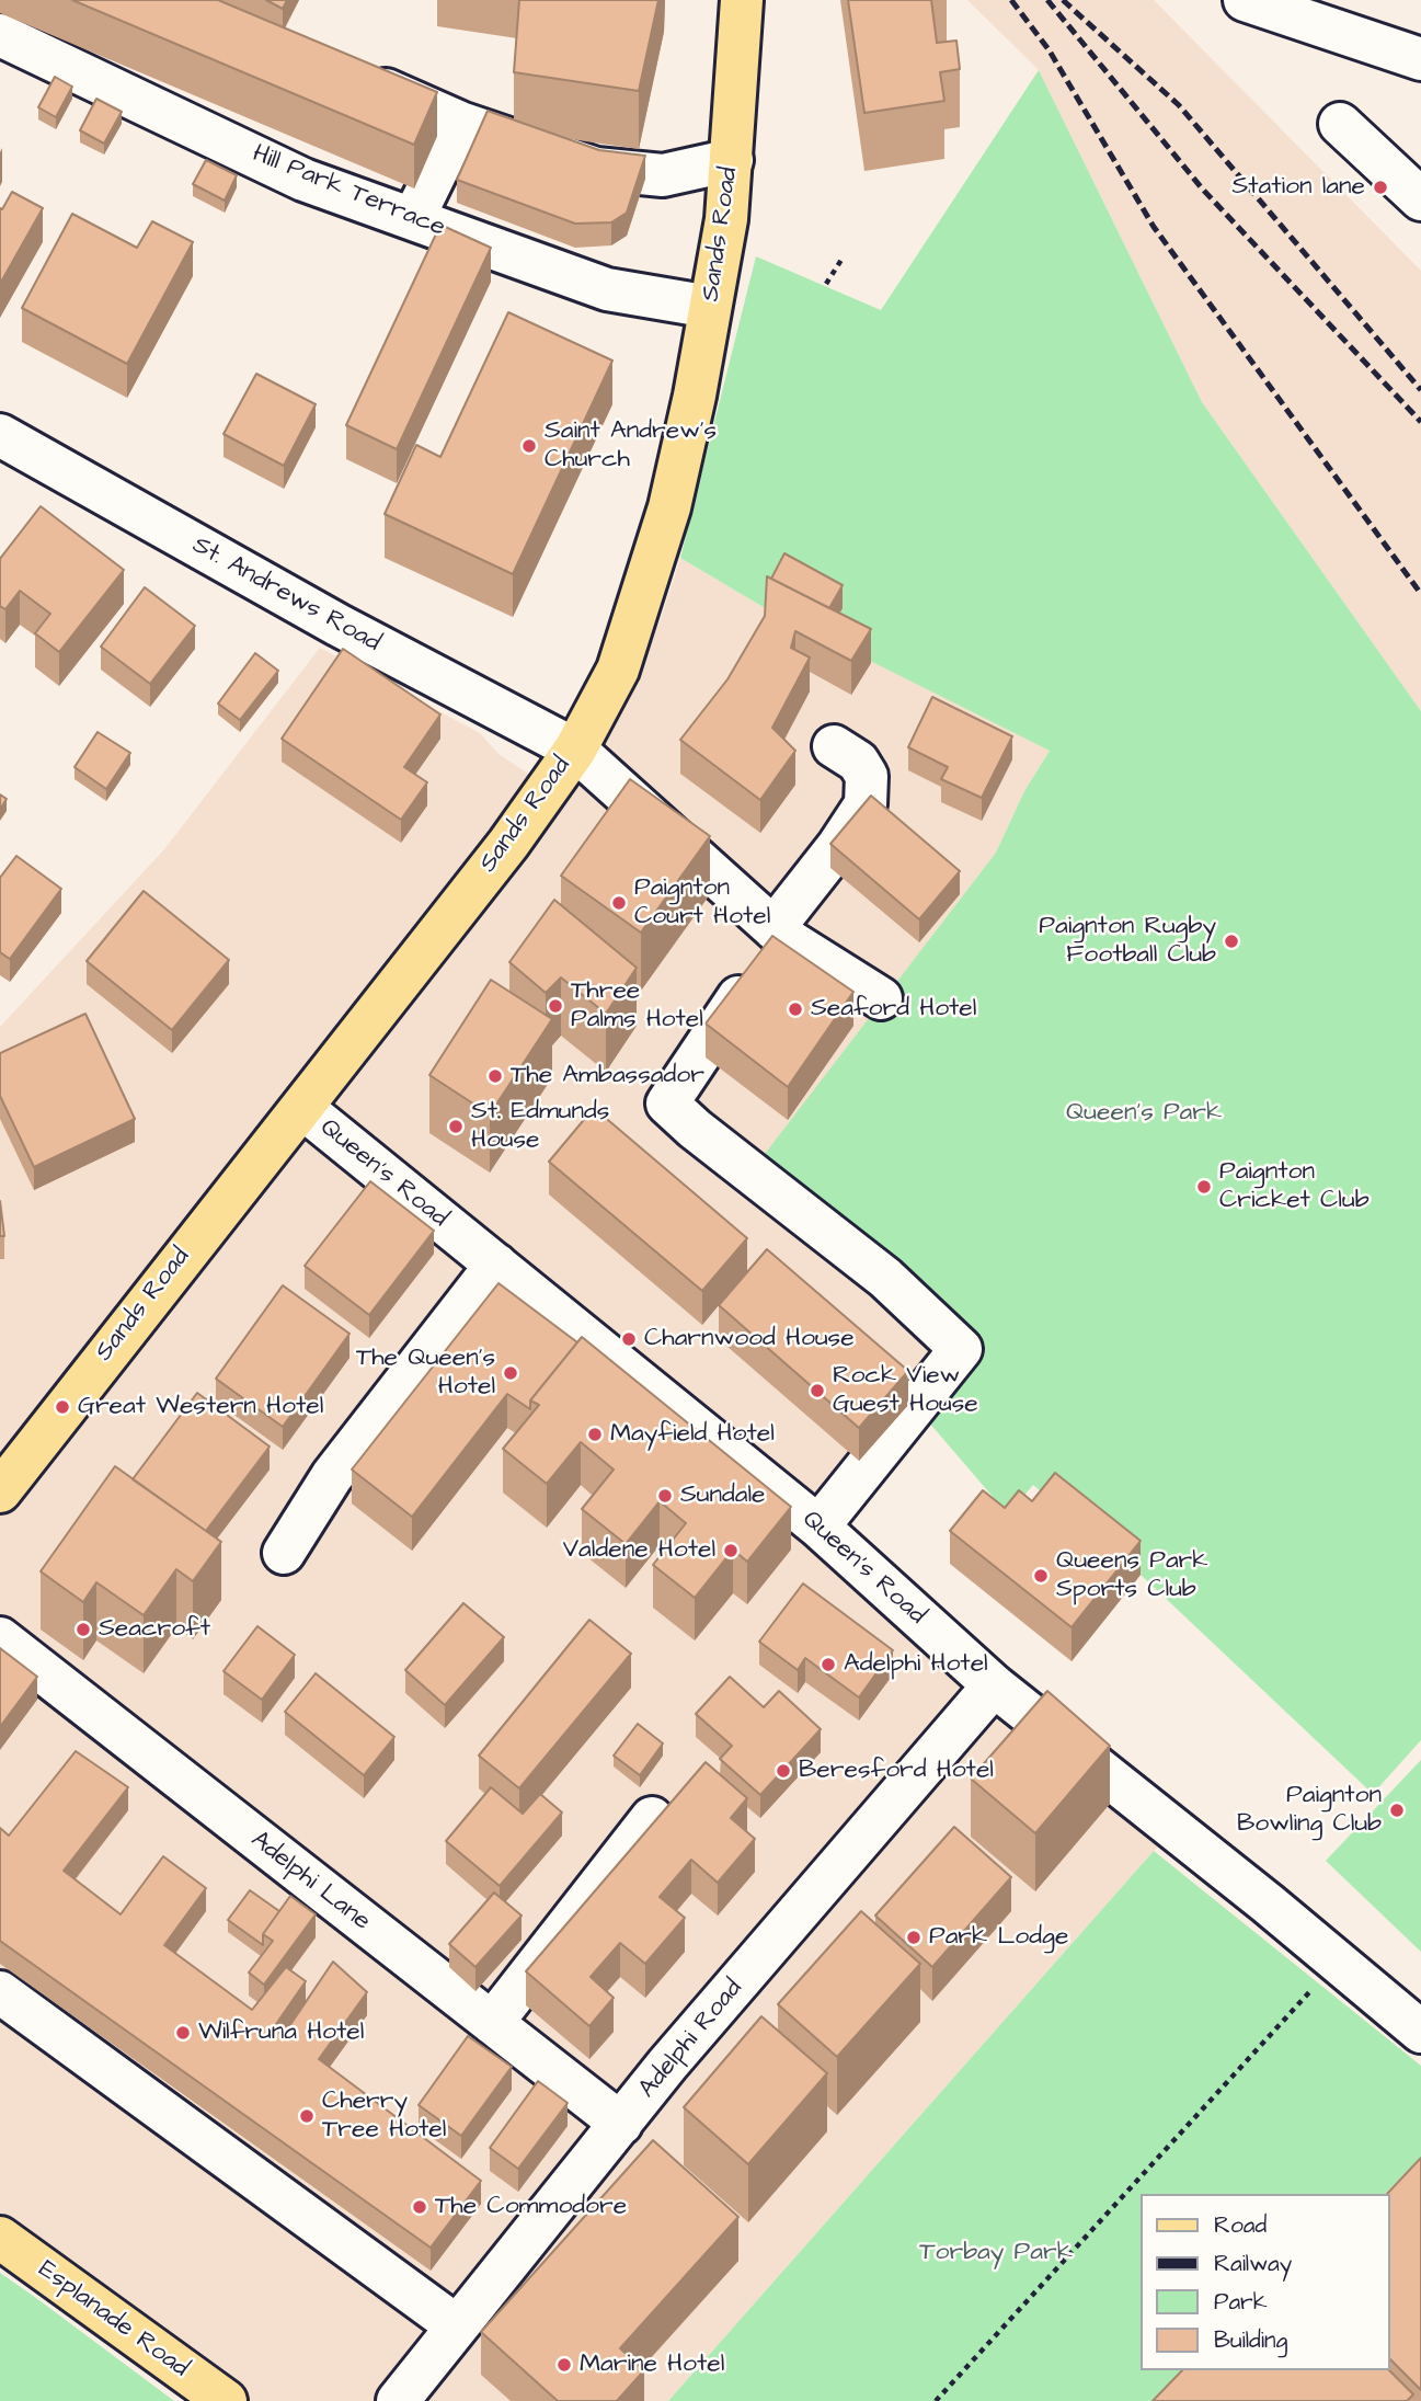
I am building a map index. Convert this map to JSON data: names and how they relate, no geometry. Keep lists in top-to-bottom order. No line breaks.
{"streets":{"main road":["Sands Road","Esplanade Road"],"street":["Hill Park Terrace","St. Andrews Road","Queen's Road","Adelphi Lane","Adelphi Road"]},"crossings":[["Hill Park Terrace","Sands Road"],["Sands Road","St. Andrews Road"],["Sands Road","Queen's Road"],["Queen's Road","Adelphi Road"],["Adelphi Lane","Adelphi Road"]],"parks":["Queen's Park","Torbay Park"],"places":["Station lane","Saint Andrew's Church","Paignton Court Hotel","Paignton Rugby Football Club","Three Palms Hotel","Seaford Hotel","The Ambassador","St. Edmunds House","Paignton Cricket Club","Charnwood House","The Queen's Hotel","Rock View Guest House","Great Western Hotel","Mayfield Hotel","Sundale","Valdene Hotel","Queens Park Sports Club","Seacroft","Adelphi Hotel","Beresford Hotel","Paignton Bowling Club","Park Lodge","Wilfruna Hotel","Cherry Tree Hotel","The Commodore","Marine Hotel"],"legend":["Road","Railway","Park","Building"]}
